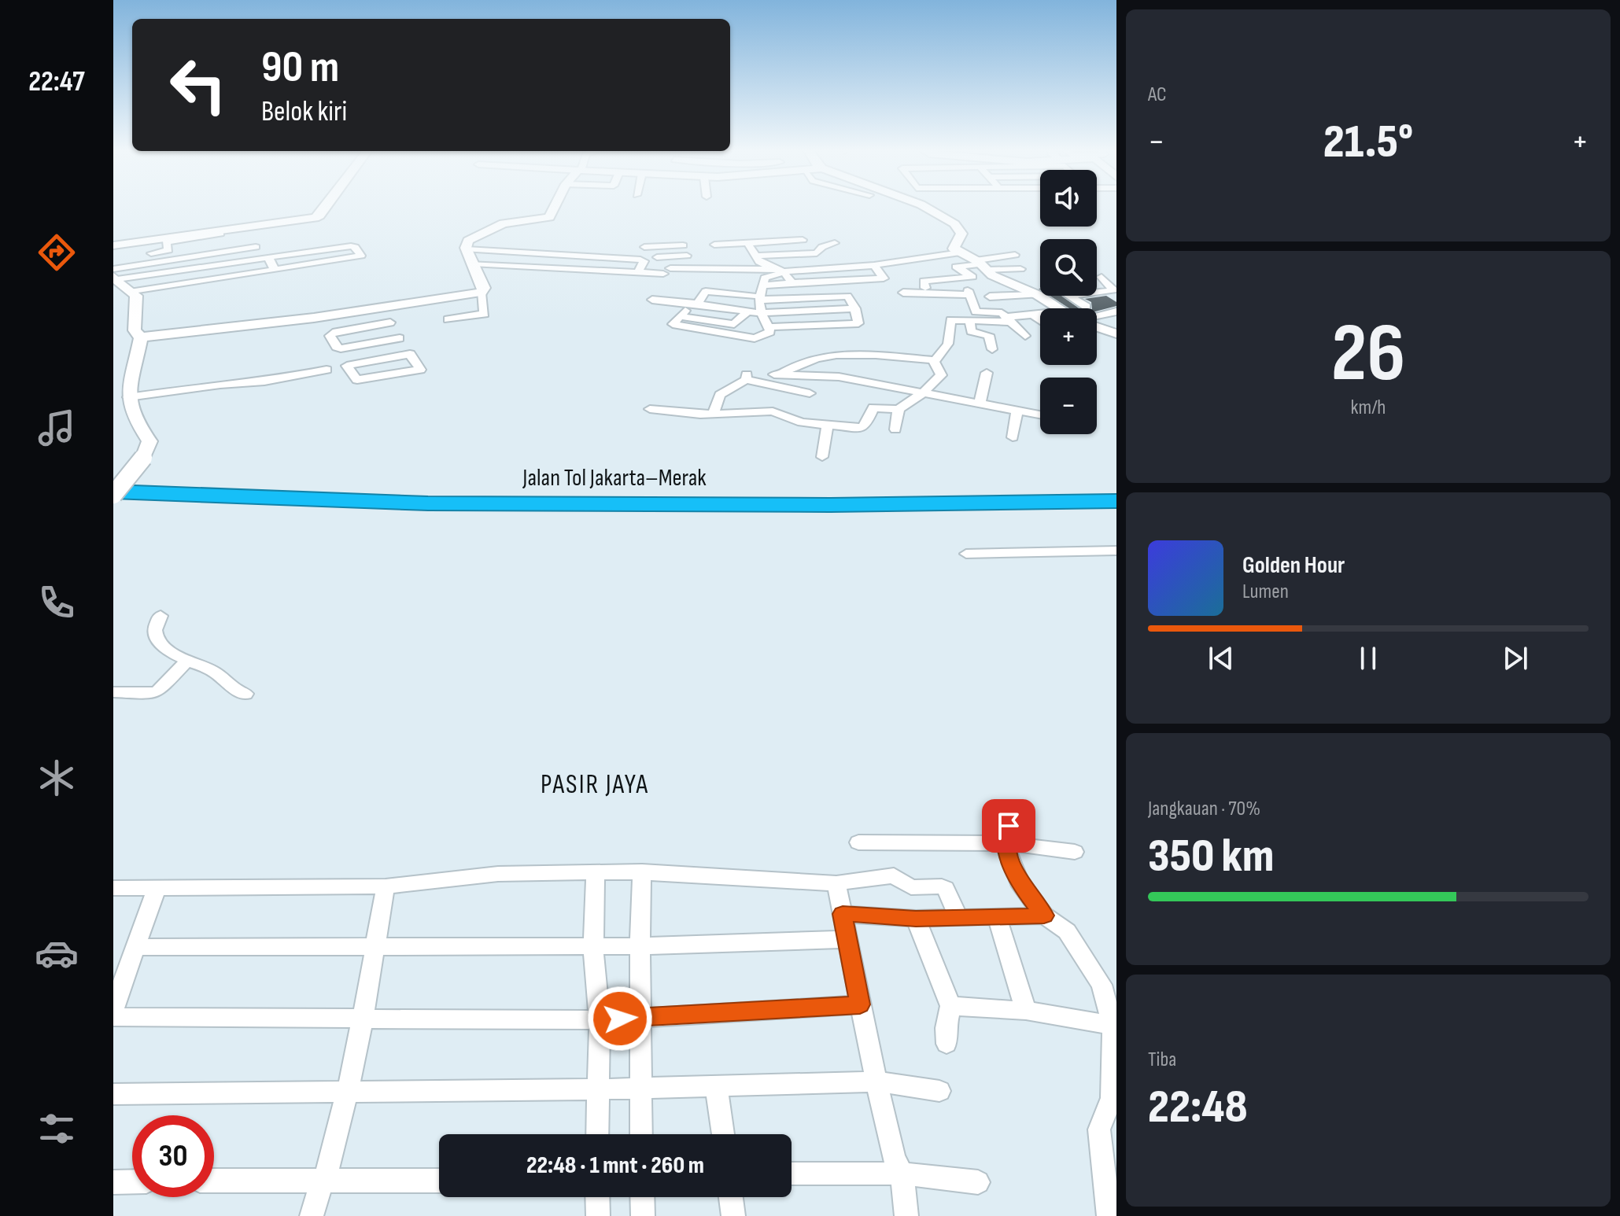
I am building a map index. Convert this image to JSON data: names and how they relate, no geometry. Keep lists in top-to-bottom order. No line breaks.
{"streets":{"highway":["Jalan Tol Jakarta–Merak"]},"districts":["PASIR JAYA"],"page":{"tabs":"22:47","tile":["AC",["26","km/h"],["Jangkauan · 70%","350 km"],["Tiba","22:48"]],"turn":["90 m","Belok kiri"],"heat":["−","21.5°","+"],"map_buttons":["+","−"],"song":["Golden Hour","Lumen"],"limit":"30","trip":"22:48 · 1 mnt · 260 m"}}
